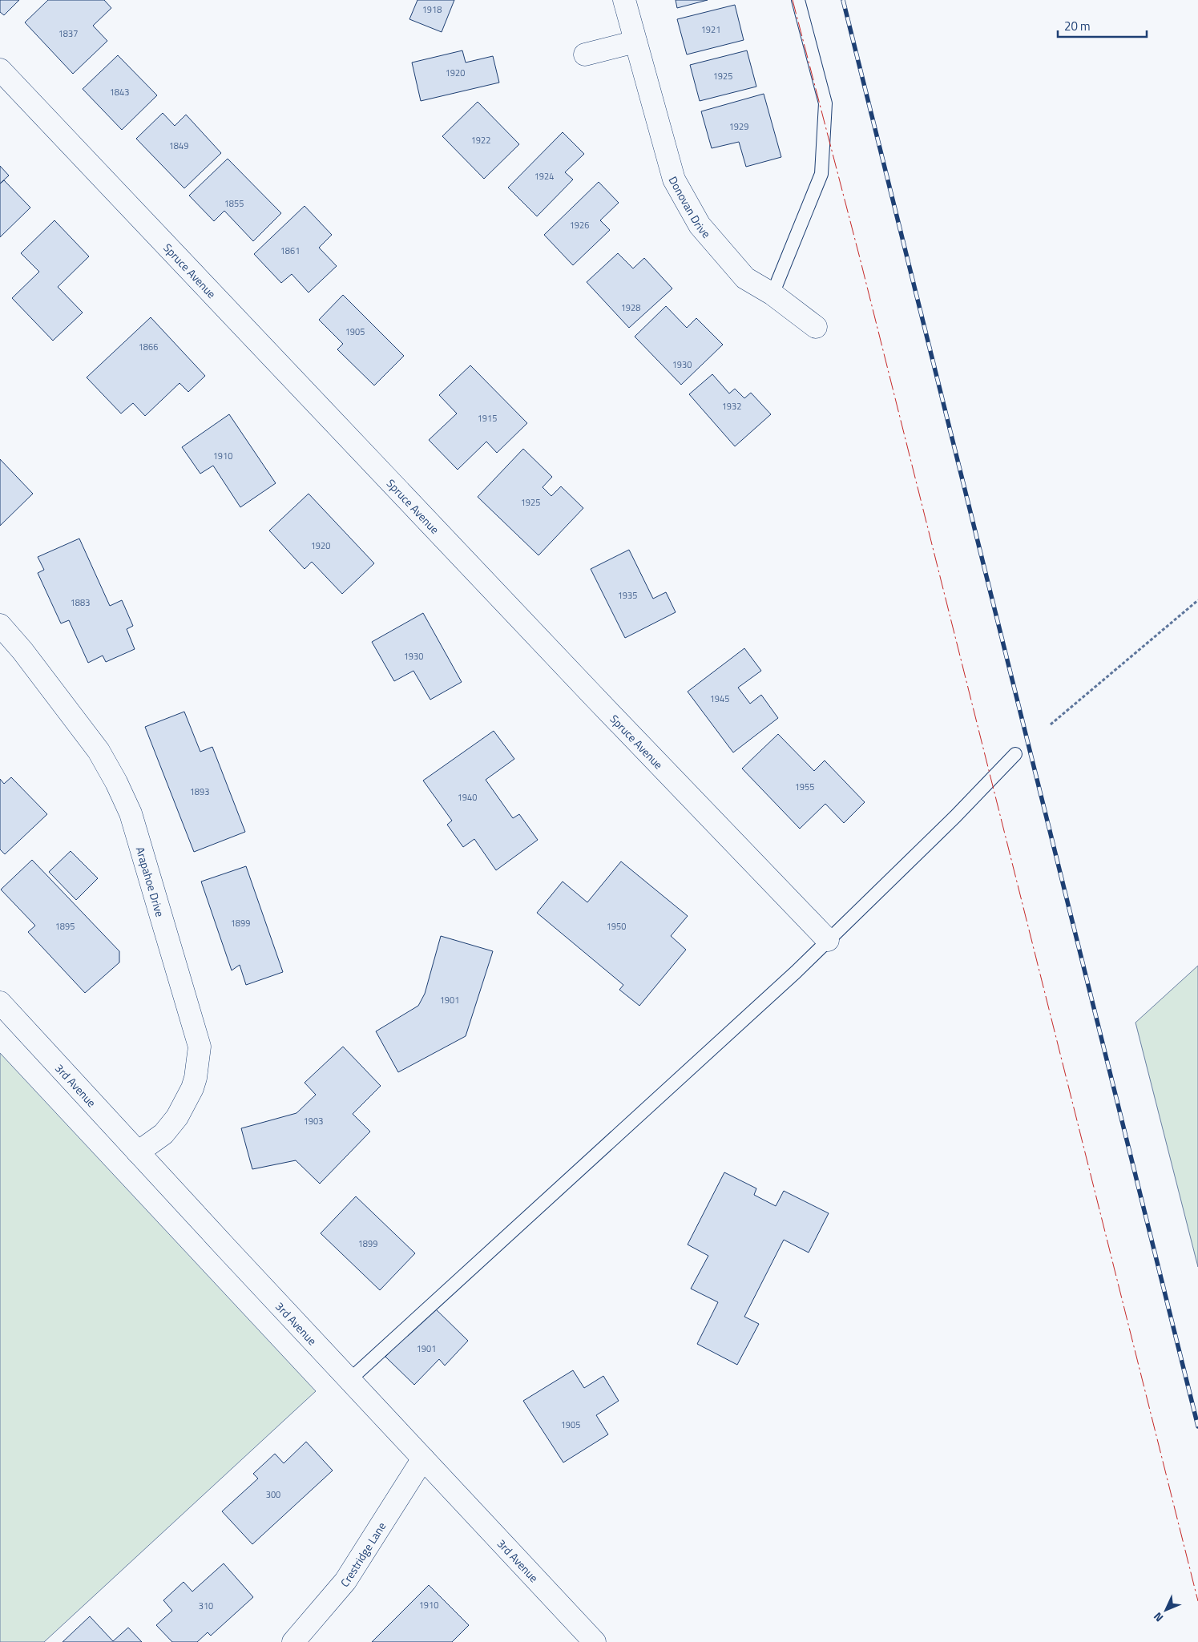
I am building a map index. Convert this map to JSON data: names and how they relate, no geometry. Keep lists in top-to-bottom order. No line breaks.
{"streets":{"street":["Donovan Drive","Spruce Avenue","Arapahoe Drive","3rd Avenue","Crestridge Lane"]},"crossings":[["Arapahoe Drive","3rd Avenue"],["3rd Avenue","Crestridge Lane"]],"house_numbers":["1918","1921","1837","1920","1925","1843","1929","1922","1849","1924","1855","1926","1861","1928","1905","1866","1930","1932","1915","1910","1925","1920","1935","1883","1930","1945","1955","1893","1940","1899","1895","1950","1901","1903","1899","1901","1905","300","1910","310"],"scale_bar":"20 m","north":"bottom left"}
